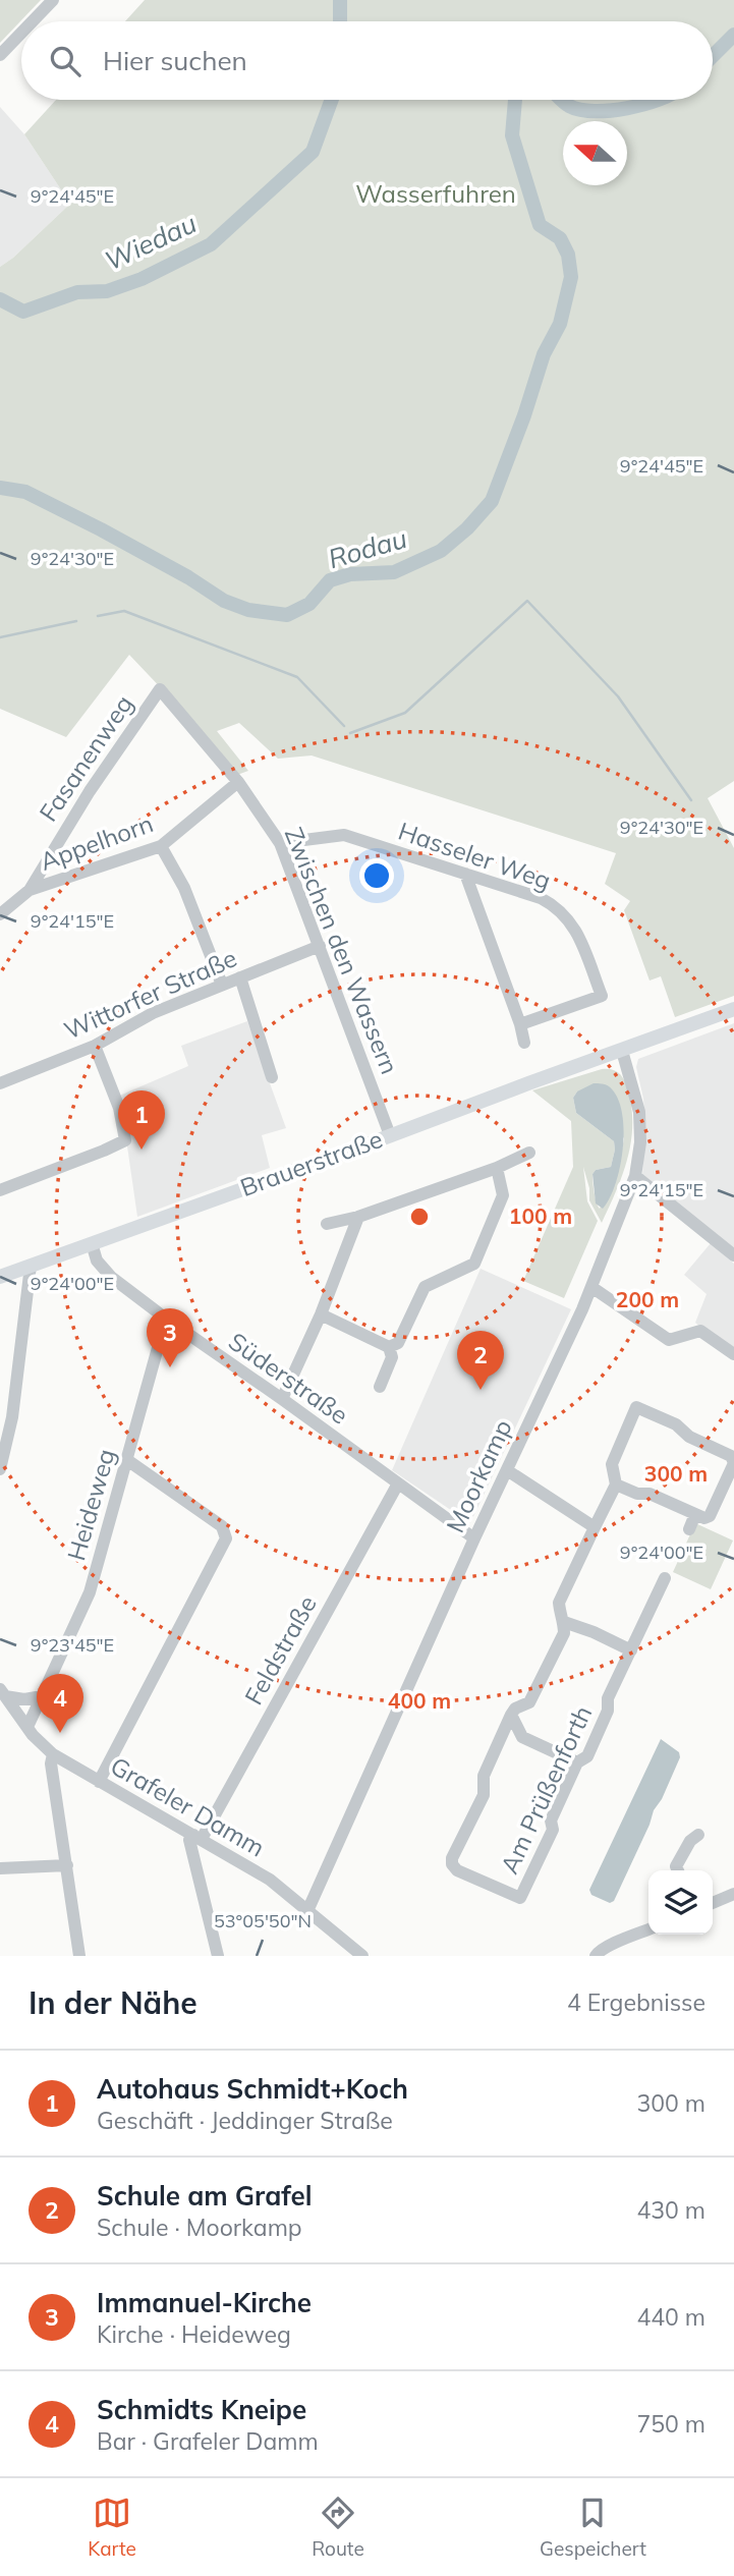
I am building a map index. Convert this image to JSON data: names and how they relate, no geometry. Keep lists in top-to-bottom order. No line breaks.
{"streets":{"main road":["Brauerstraße"],"street":["Fasanenweg","Appelhorn","Hasseler Weg","Zwischen den Wassern","Wittorfer Straße","Süderstraße","Moorkamp","Heideweg","Feldstraße","Am Prüßenforth","Grafeler Damm"]},"crossings":[["Fasanenweg","Appelhorn"],["Fasanenweg","Zwischen den Wassern"],["Appelhorn","Zwischen den Wassern"],["Hasseler Weg","Zwischen den Wassern"],["Zwischen den Wassern","Wittorfer Straße"],["Zwischen den Wassern","Brauerstraße"],["Brauerstraße","Süderstraße"],["Brauerstraße","Moorkamp"],["Süderstraße","Moorkamp"],["Süderstraße","Heideweg"],["Süderstraße","Feldstraße"],["Moorkamp","Grafeler Damm"],["Heideweg","Grafeler Damm"],["Feldstraße","Grafeler Damm"]],"water":["Wiedau","Rodau"],"parks":["Wasserfuhren"],"north":"left","page":{"search":"Hier suchen","pins":["1","3","2","4"],"heading":["In der Nähe","4 Ergebnisse"],"list":[{"mark":"1","name":"Autohaus Schmidt+Koch","note":"Geschäft · Jeddinger Straße","value":"300 m"},{"mark":"2","name":"Schule am Grafel","note":"Schule · Moorkamp","value":"430 m"},{"mark":"3","name":"Immanuel-Kirche","note":"Kirche · Heideweg","value":"440 m"},{"mark":"4","name":"Schmidts Kneipe","note":"Bar · Grafeler Damm","value":"750 m"}],"nav":["Karte","Route","Gespeichert"]},"coordinates":["9°24'45\"E","9°24'30\"E","9°24'15\"E","9°24'00\"E","9°23'45\"E","53°05'50\"N"],"rings":["100 m","200 m","300 m","400 m"]}
